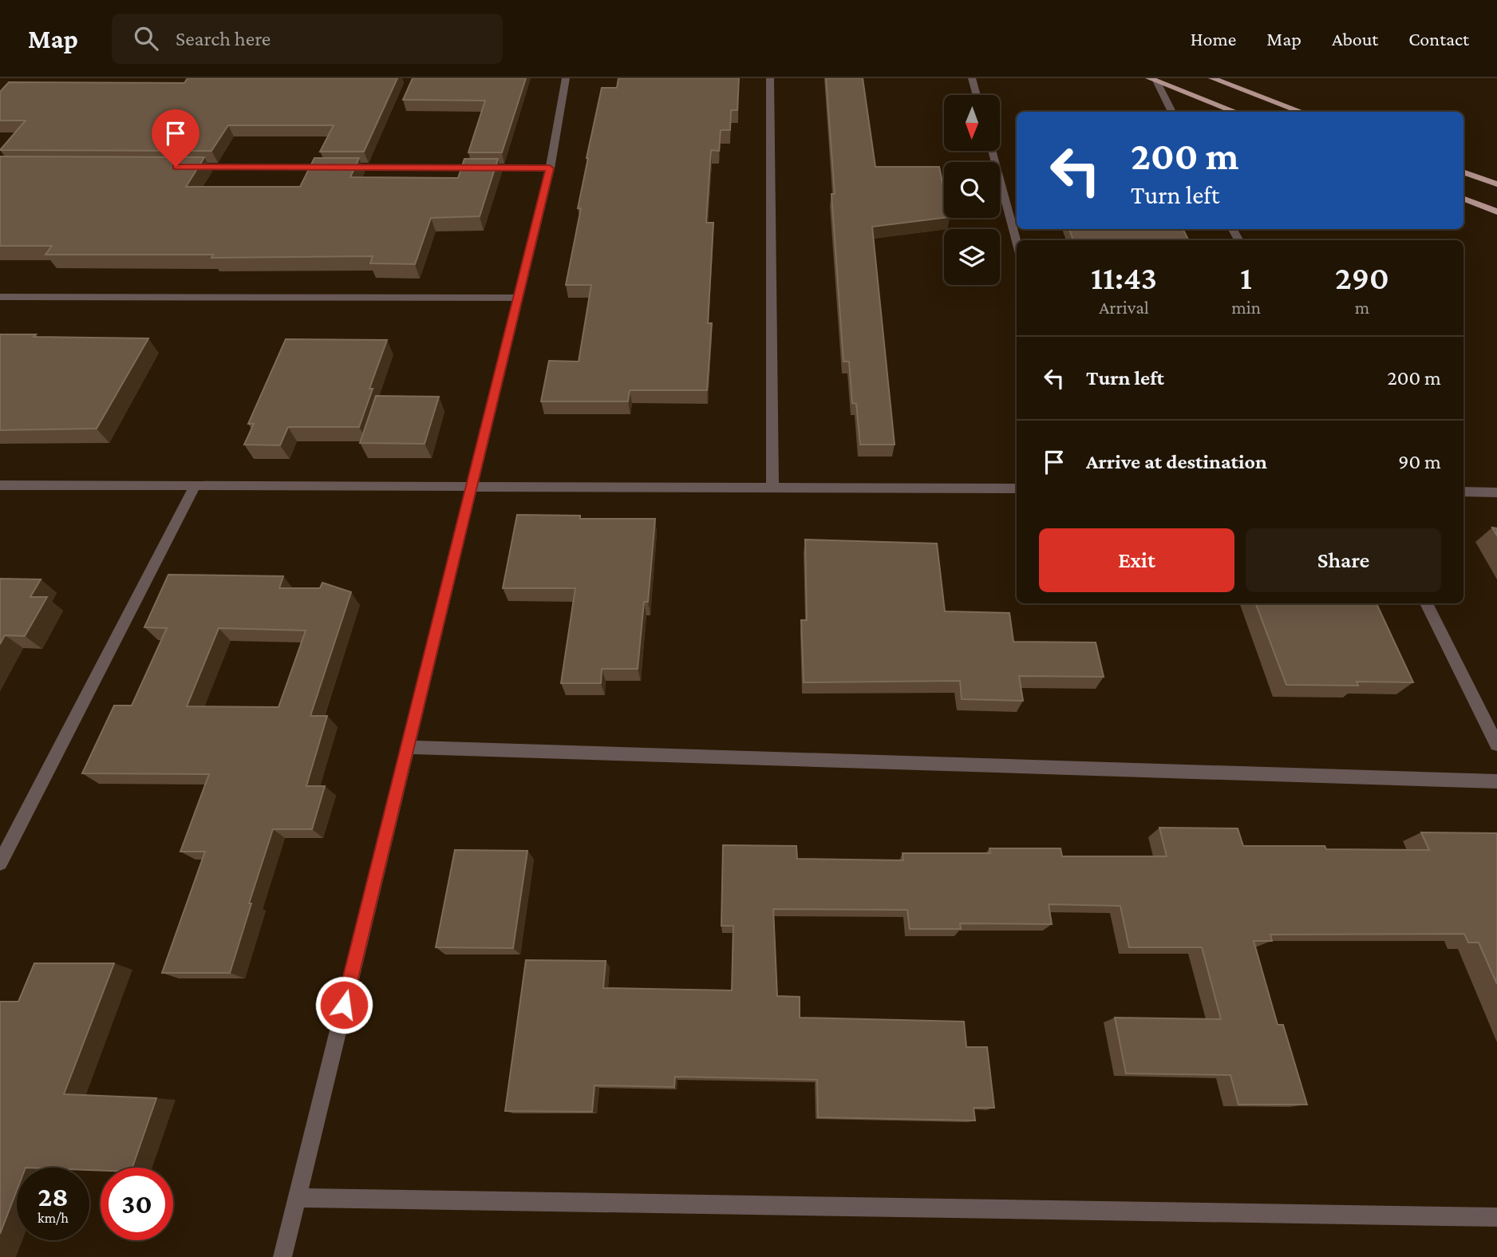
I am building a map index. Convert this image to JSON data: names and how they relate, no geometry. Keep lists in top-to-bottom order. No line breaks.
{"north":"bottom","page":{"header":"Map","search":"Search here","nav":["Home","Map","About","Contact"],"turn":["200 m","Turn left"],"eta":["11:43","Arrival","1","min","290","m"],"list":[{"name":"Turn left","value":"200 m"},{"name":"Arrive at destination","value":"90 m"}],"buttons":["Exit","Share"],"speed":"28 km/h","limit":"30"}}
